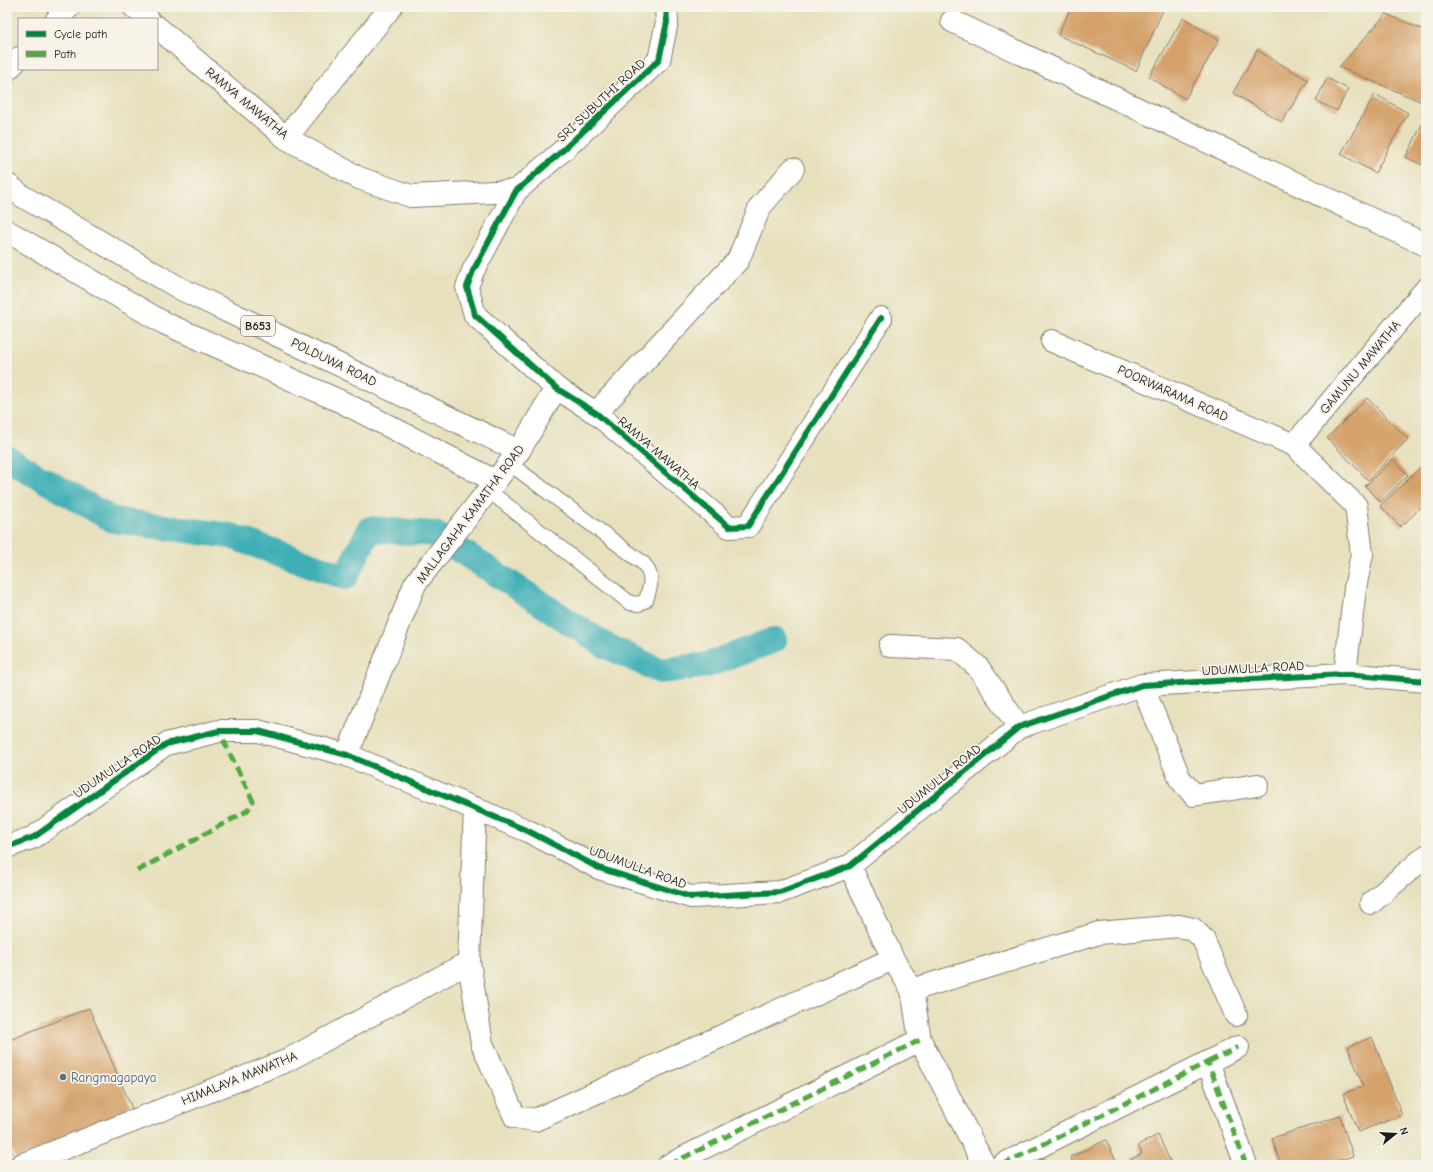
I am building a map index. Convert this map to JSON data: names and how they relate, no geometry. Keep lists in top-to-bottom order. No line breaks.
{"streets":{"street":["SRI SUBUTHI ROAD","RAMYA MAWATHA","B653","POLDUWA ROAD","GAMUNU MAWATHA","POORWARAMA ROAD","MALLAGAHA KAMATHA ROAD","UDUMULLA ROAD","HIMALAYA MAWATHA"]},"crossings":[["SRI SUBUTHI ROAD","RAMYA MAWATHA"],["RAMYA MAWATHA","MALLAGAHA KAMATHA ROAD"],["B653","MALLAGAHA KAMATHA ROAD"],["POLDUWA ROAD","MALLAGAHA KAMATHA ROAD"],["GAMUNU MAWATHA","POORWARAMA ROAD"],["MALLAGAHA KAMATHA ROAD","UDUMULLA ROAD"]],"places":["Rangmagapaya"],"legend":["Cycle path","Path"],"north":"right"}
